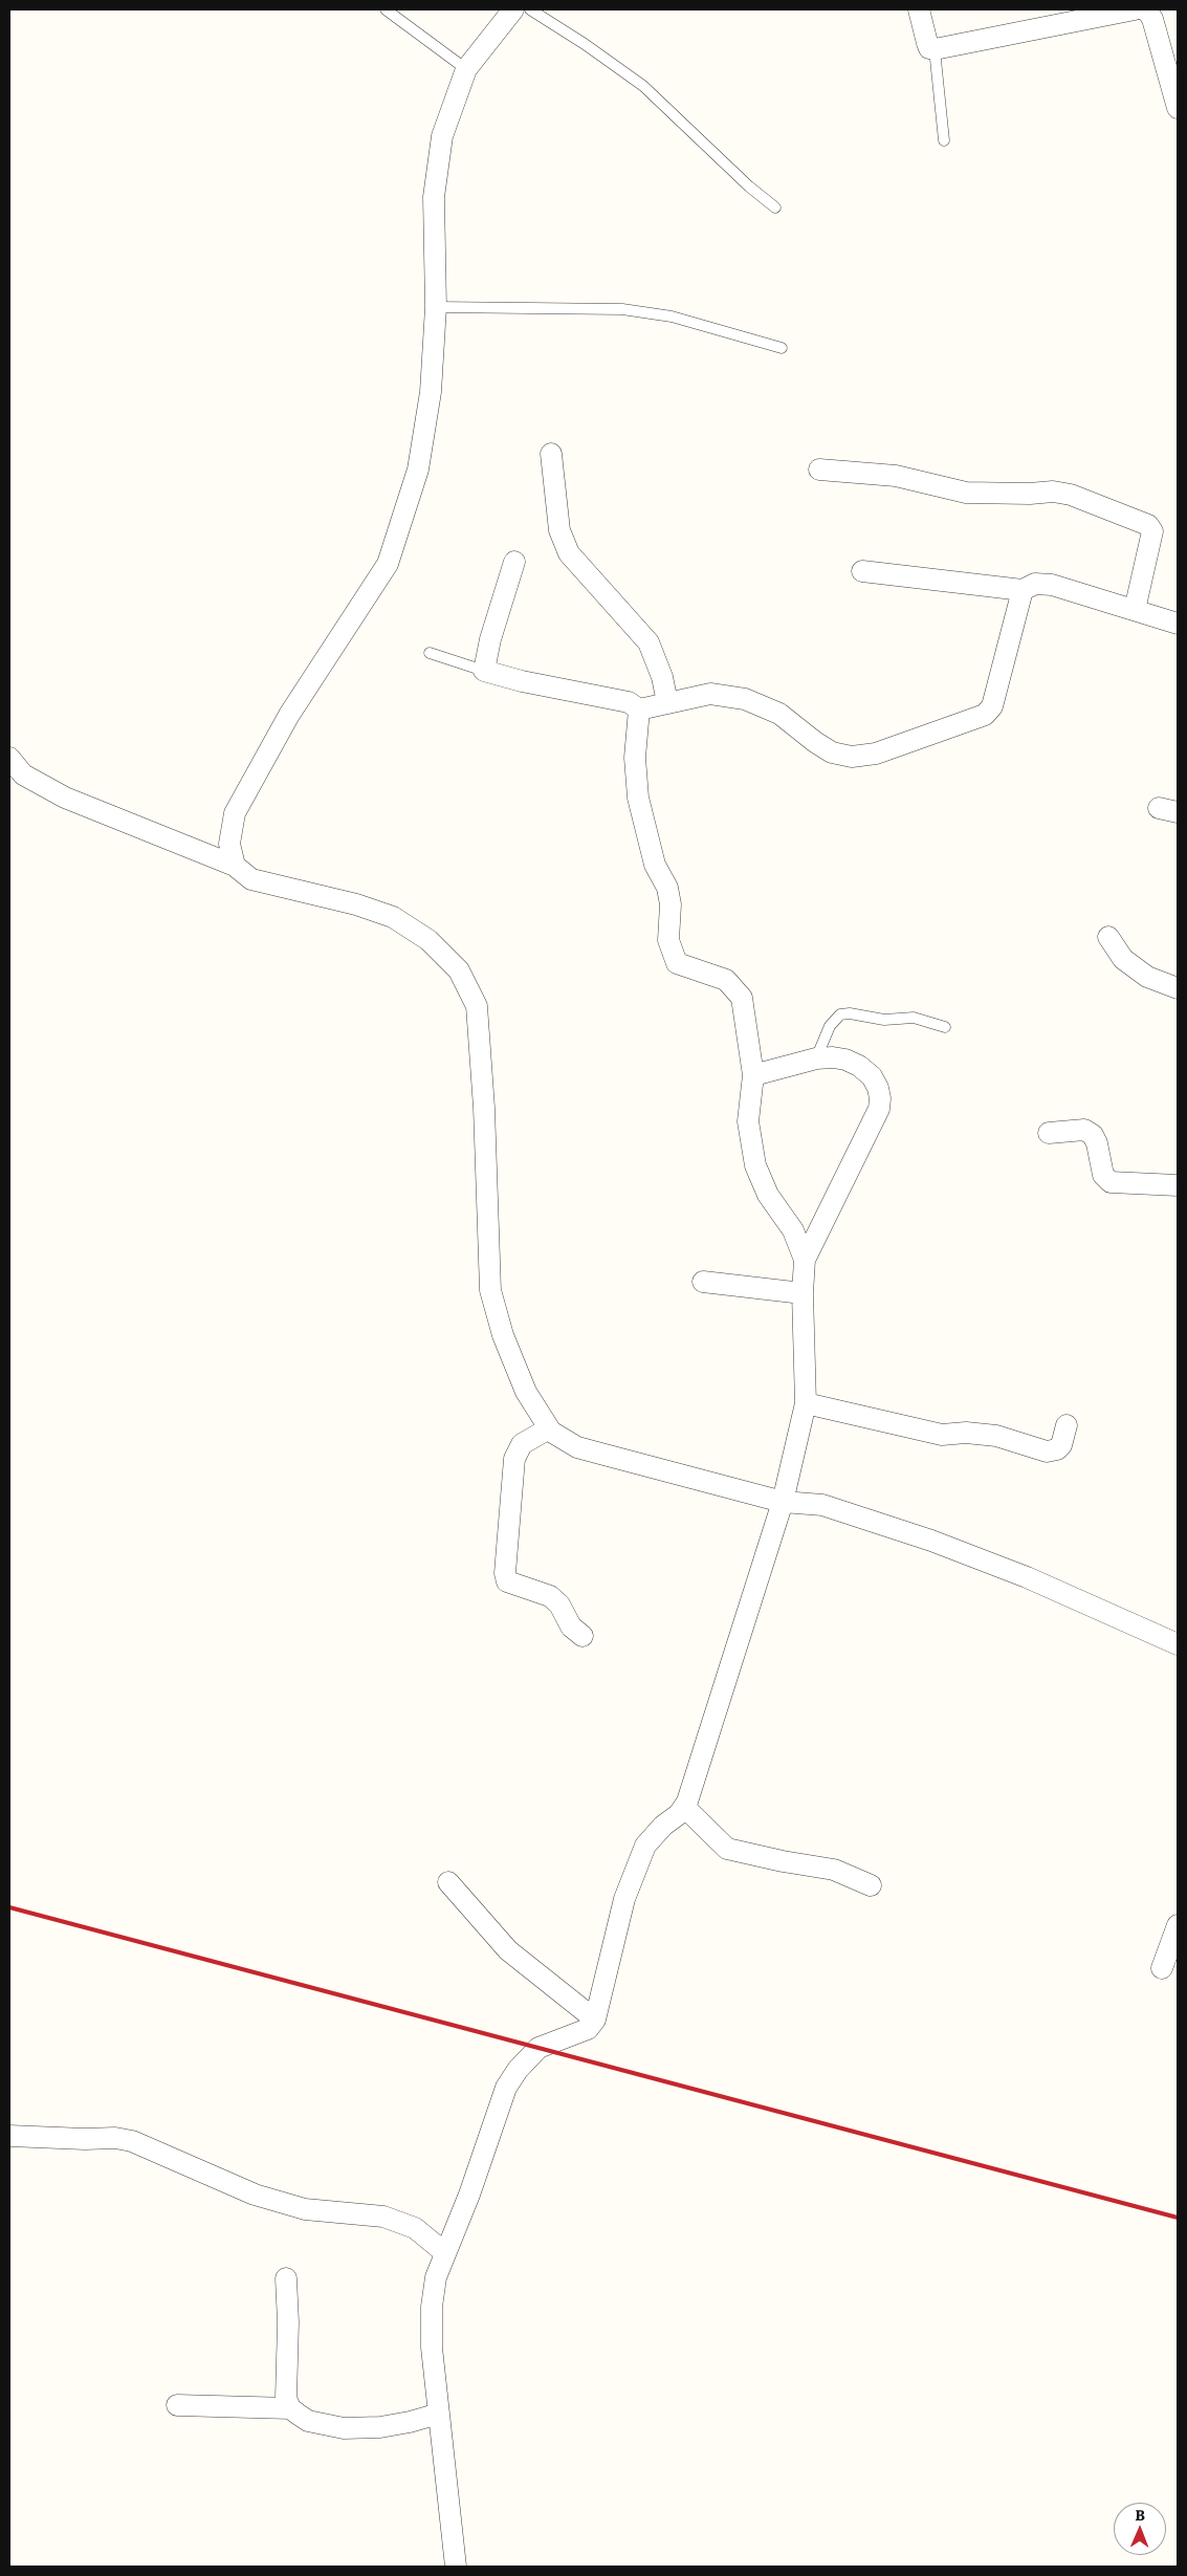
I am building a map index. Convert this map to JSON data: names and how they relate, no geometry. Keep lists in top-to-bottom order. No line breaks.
{"north":"top"}
